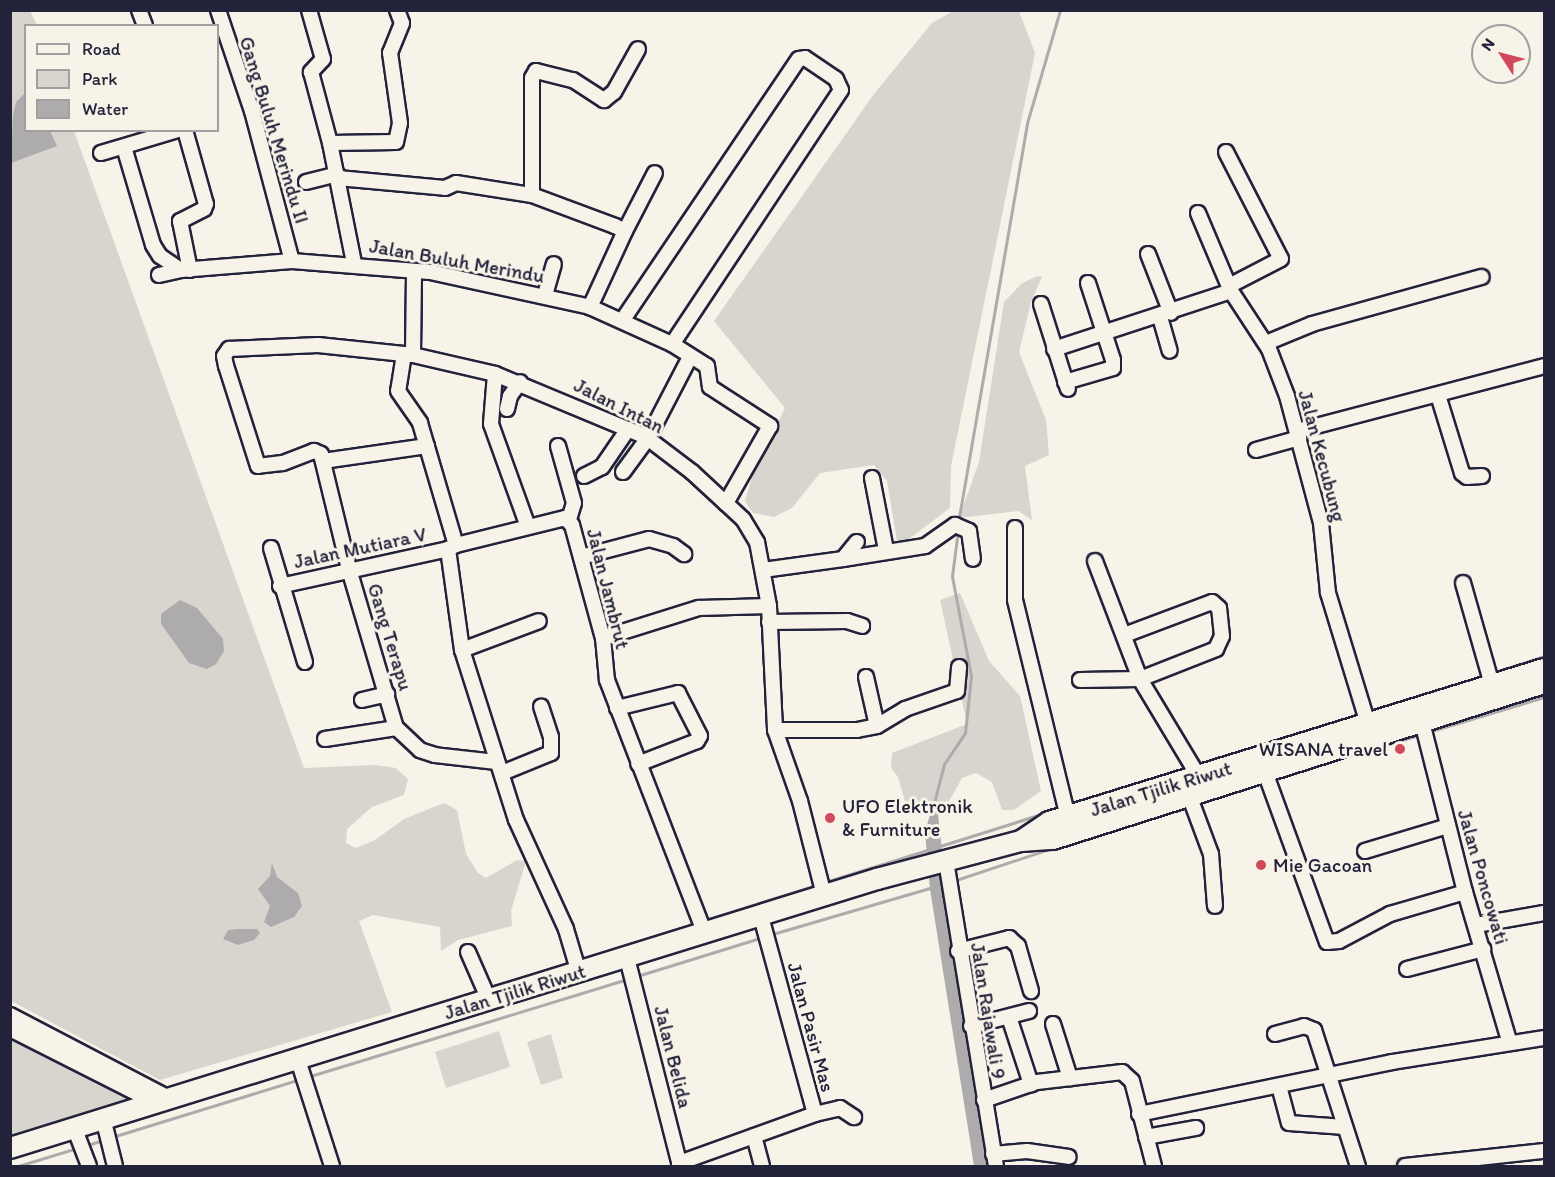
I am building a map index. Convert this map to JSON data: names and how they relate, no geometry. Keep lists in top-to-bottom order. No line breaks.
{"streets":{"highway":["Jalan Tjilik Riwut"],"street":["Gang Buluh Merindu II","Jalan Buluh Merindu","Jalan Intan","Jalan Kecubung","Jalan Mutiara V","Jalan Jambrut","Gang Terapu","Jalan Poncowati","Jalan Rajawali 9","Jalan Pasir Mas","Jalan Belida"]},"crossings":[["Gang Buluh Merindu II","Jalan Buluh Merindu"],["Jalan Buluh Merindu","Jalan Intan"],["Jalan Intan","Gang Terapu"],["Jalan Intan","Jalan Tjilik Riwut"],["Jalan Kecubung","Jalan Tjilik Riwut"],["Jalan Mutiara V","Jalan Jambrut"],["Jalan Mutiara V","Gang Terapu"],["Jalan Jambrut","Jalan Tjilik Riwut"],["Jalan Tjilik Riwut","Jalan Poncowati"],["Jalan Tjilik Riwut","Jalan Rajawali 9"],["Jalan Tjilik Riwut","Jalan Pasir Mas"],["Jalan Tjilik Riwut","Jalan Belida"],["Jalan Pasir Mas","Jalan Belida"]],"places":["WISANA travel","UFO Elektronik & Furniture","Mie Gacoan"],"legend":["Road","Park","Water"],"north":"top left"}
